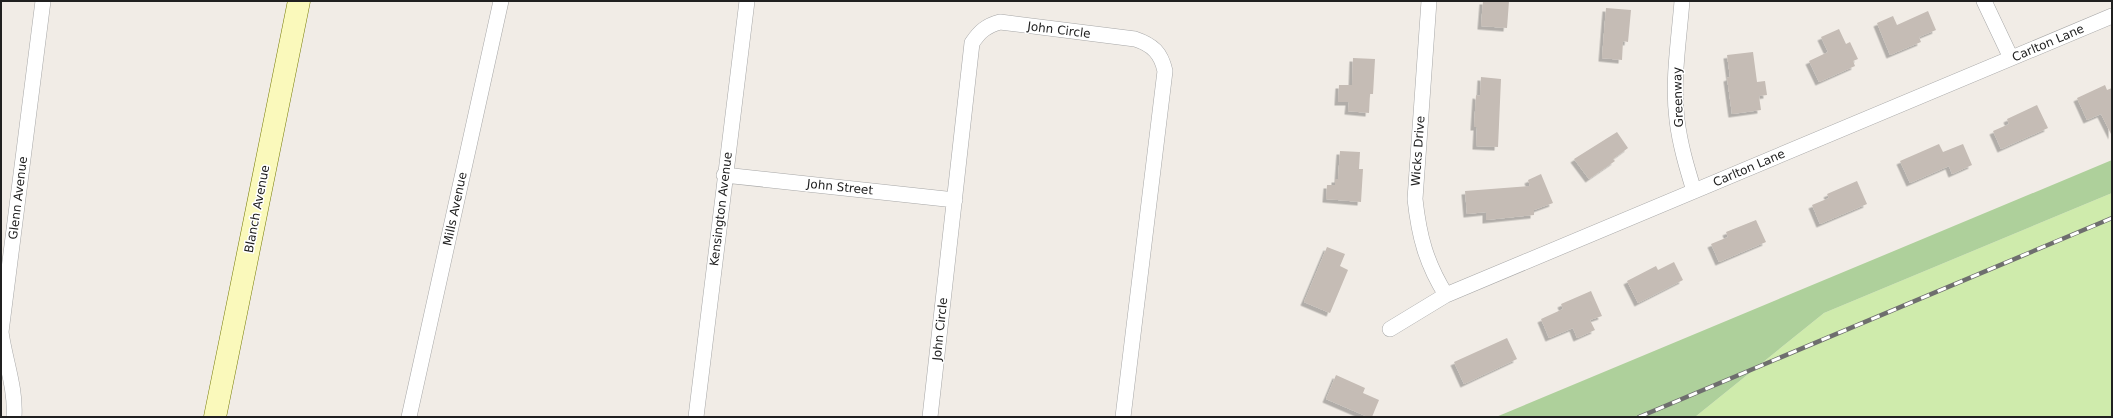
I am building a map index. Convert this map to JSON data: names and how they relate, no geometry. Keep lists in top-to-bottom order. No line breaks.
{"streets":{"main road":["Blanch Avenue"],"street":["John Circle","Carlton Lane","Greenway","Wicks Drive","John Street","Glenn Avenue","Mills Avenue","Kensington Avenue"]},"crossings":[["John Circle","John Street"],["Carlton Lane","Greenway"],["Carlton Lane","Wicks Drive"],["John Street","Kensington Avenue"]]}
